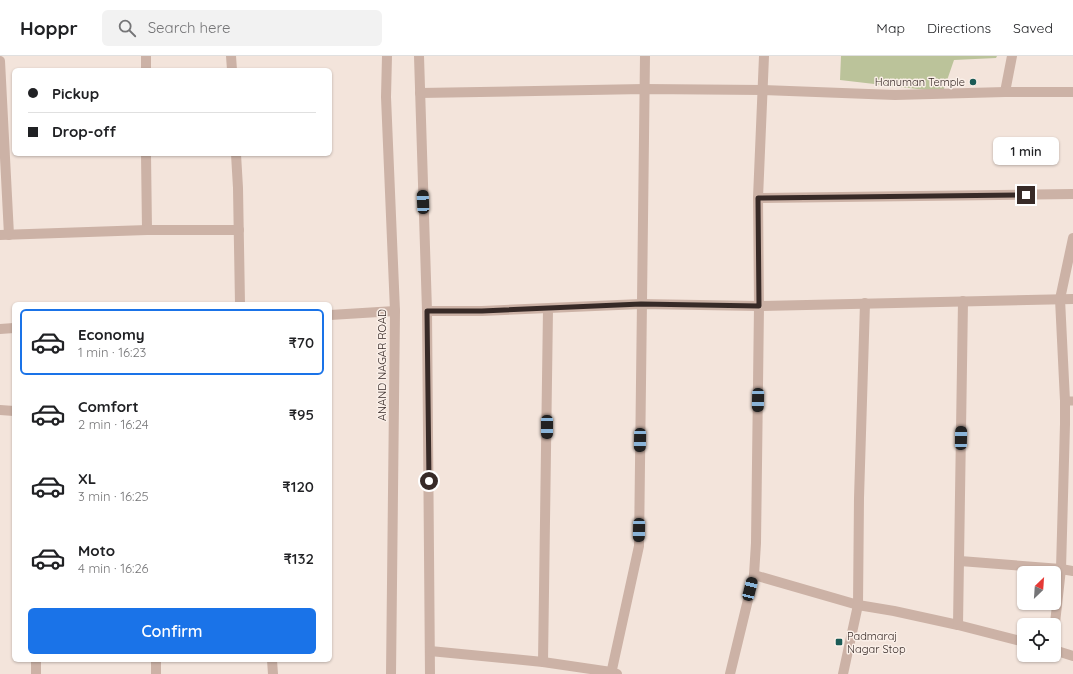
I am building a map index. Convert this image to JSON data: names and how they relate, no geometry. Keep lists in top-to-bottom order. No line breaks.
{"streets":{"street":["ANAND NAGAR ROAD"]},"places":{"other":["Hanuman Temple"],"transit":["Padmaraj Nagar Stop"]},"north":"top right","page":{"header":"Hoppr","search":"Search here","nav":["Map","Directions","Saved"],"banner":["Pickup","Drop-off"],"bubble":"1 min","list":[{"name":"Economy","note":"1 min · 16:23","value":"₹70"},{"name":"Comfort","note":"2 min · 16:24","value":"₹95"},{"name":"XL","note":"3 min · 16:25","value":"₹120"},{"name":"Moto","note":"4 min · 16:26","value":"₹132"}],"buttons":"Confirm"}}
